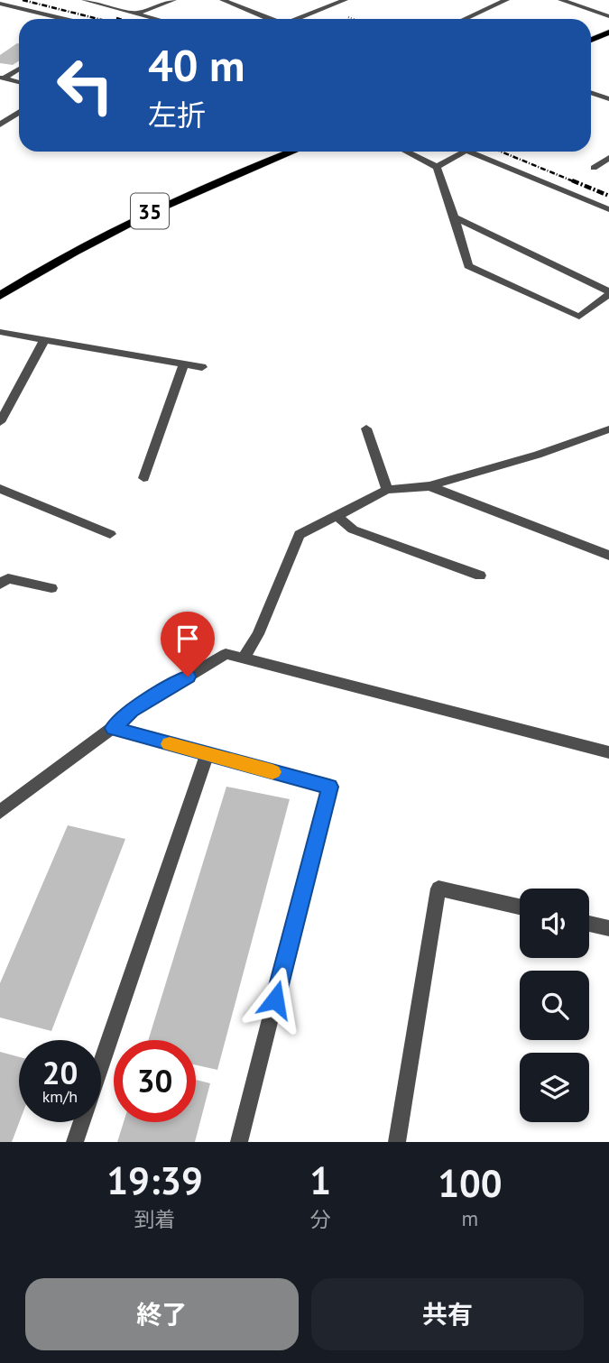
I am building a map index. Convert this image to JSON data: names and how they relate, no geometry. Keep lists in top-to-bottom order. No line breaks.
{"streets":{"main road":["35"]},"page":{"turn":["40 m","左折"],"speed":"20 km/h","limit":"30","eta":["19:39","到着","1","分","100","m"],"buttons":["終了","共有"]}}
